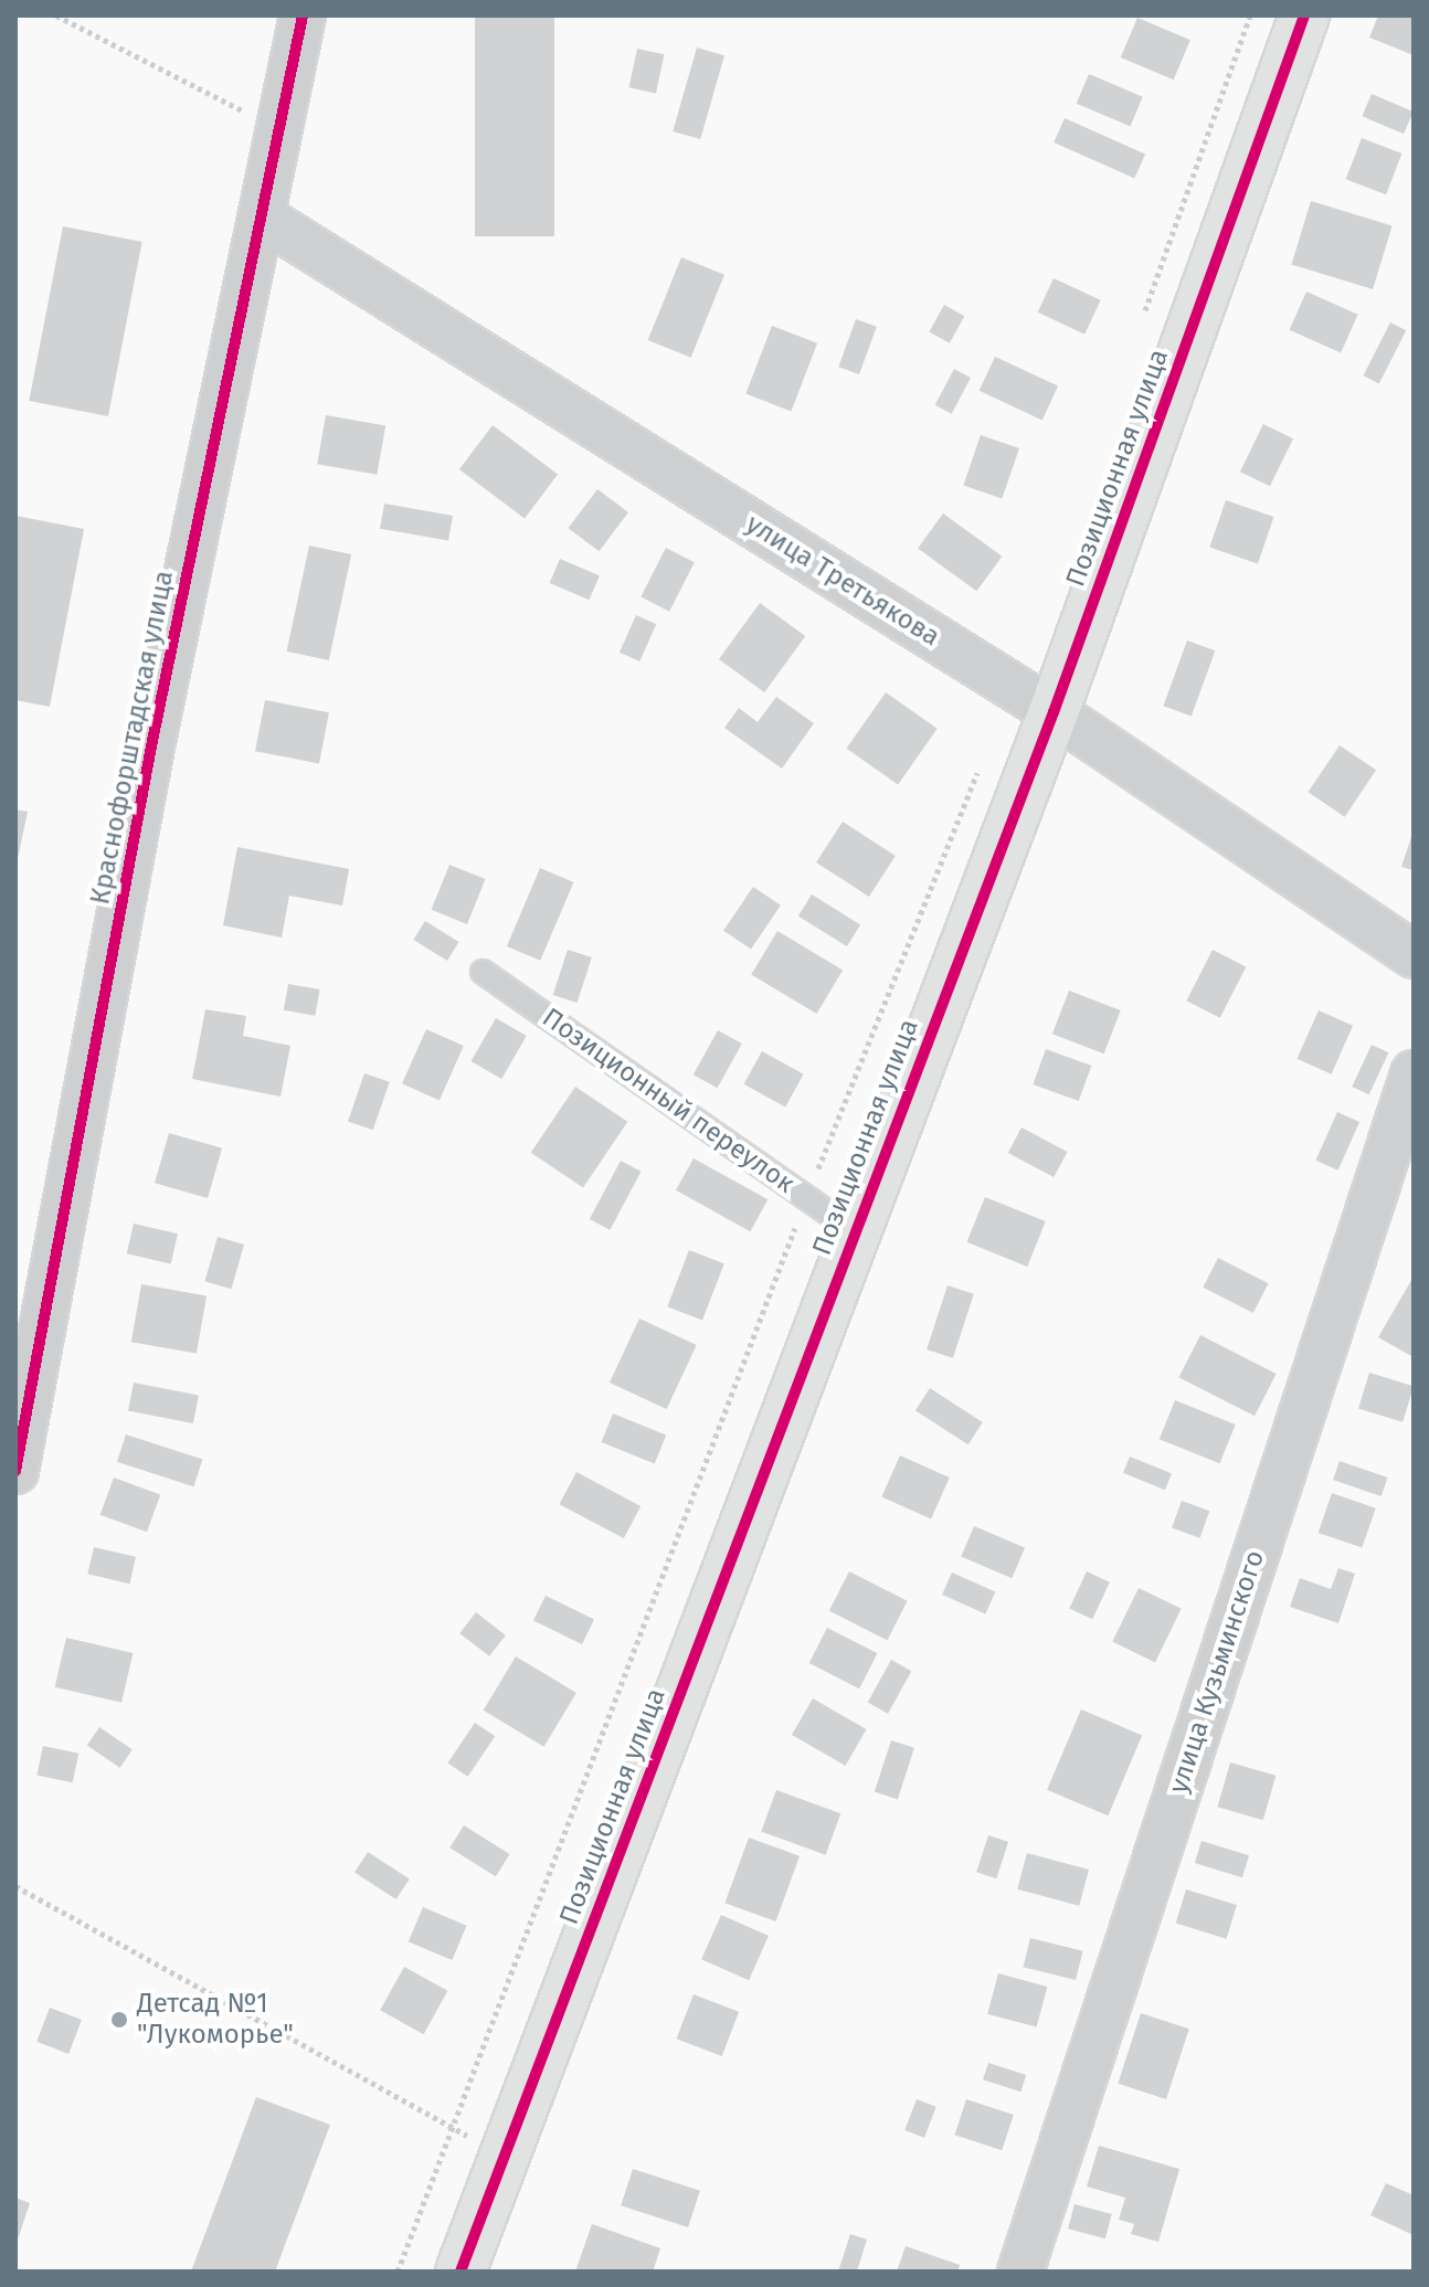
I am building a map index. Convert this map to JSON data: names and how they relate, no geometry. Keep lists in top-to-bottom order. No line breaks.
{"streets":{"street":["Позиционная улица","улица Третьякова","Краснофорштадская улица","улица Кузьминского"],"lane":["Позиционный переулок"]},"crossings":[["Позиционная улица","улица Третьякова"],["Позиционная улица","Позиционный переулок"],["улица Третьякова","Краснофорштадская улица"]],"places":["Детсад №1 \"Лукоморье\""]}
